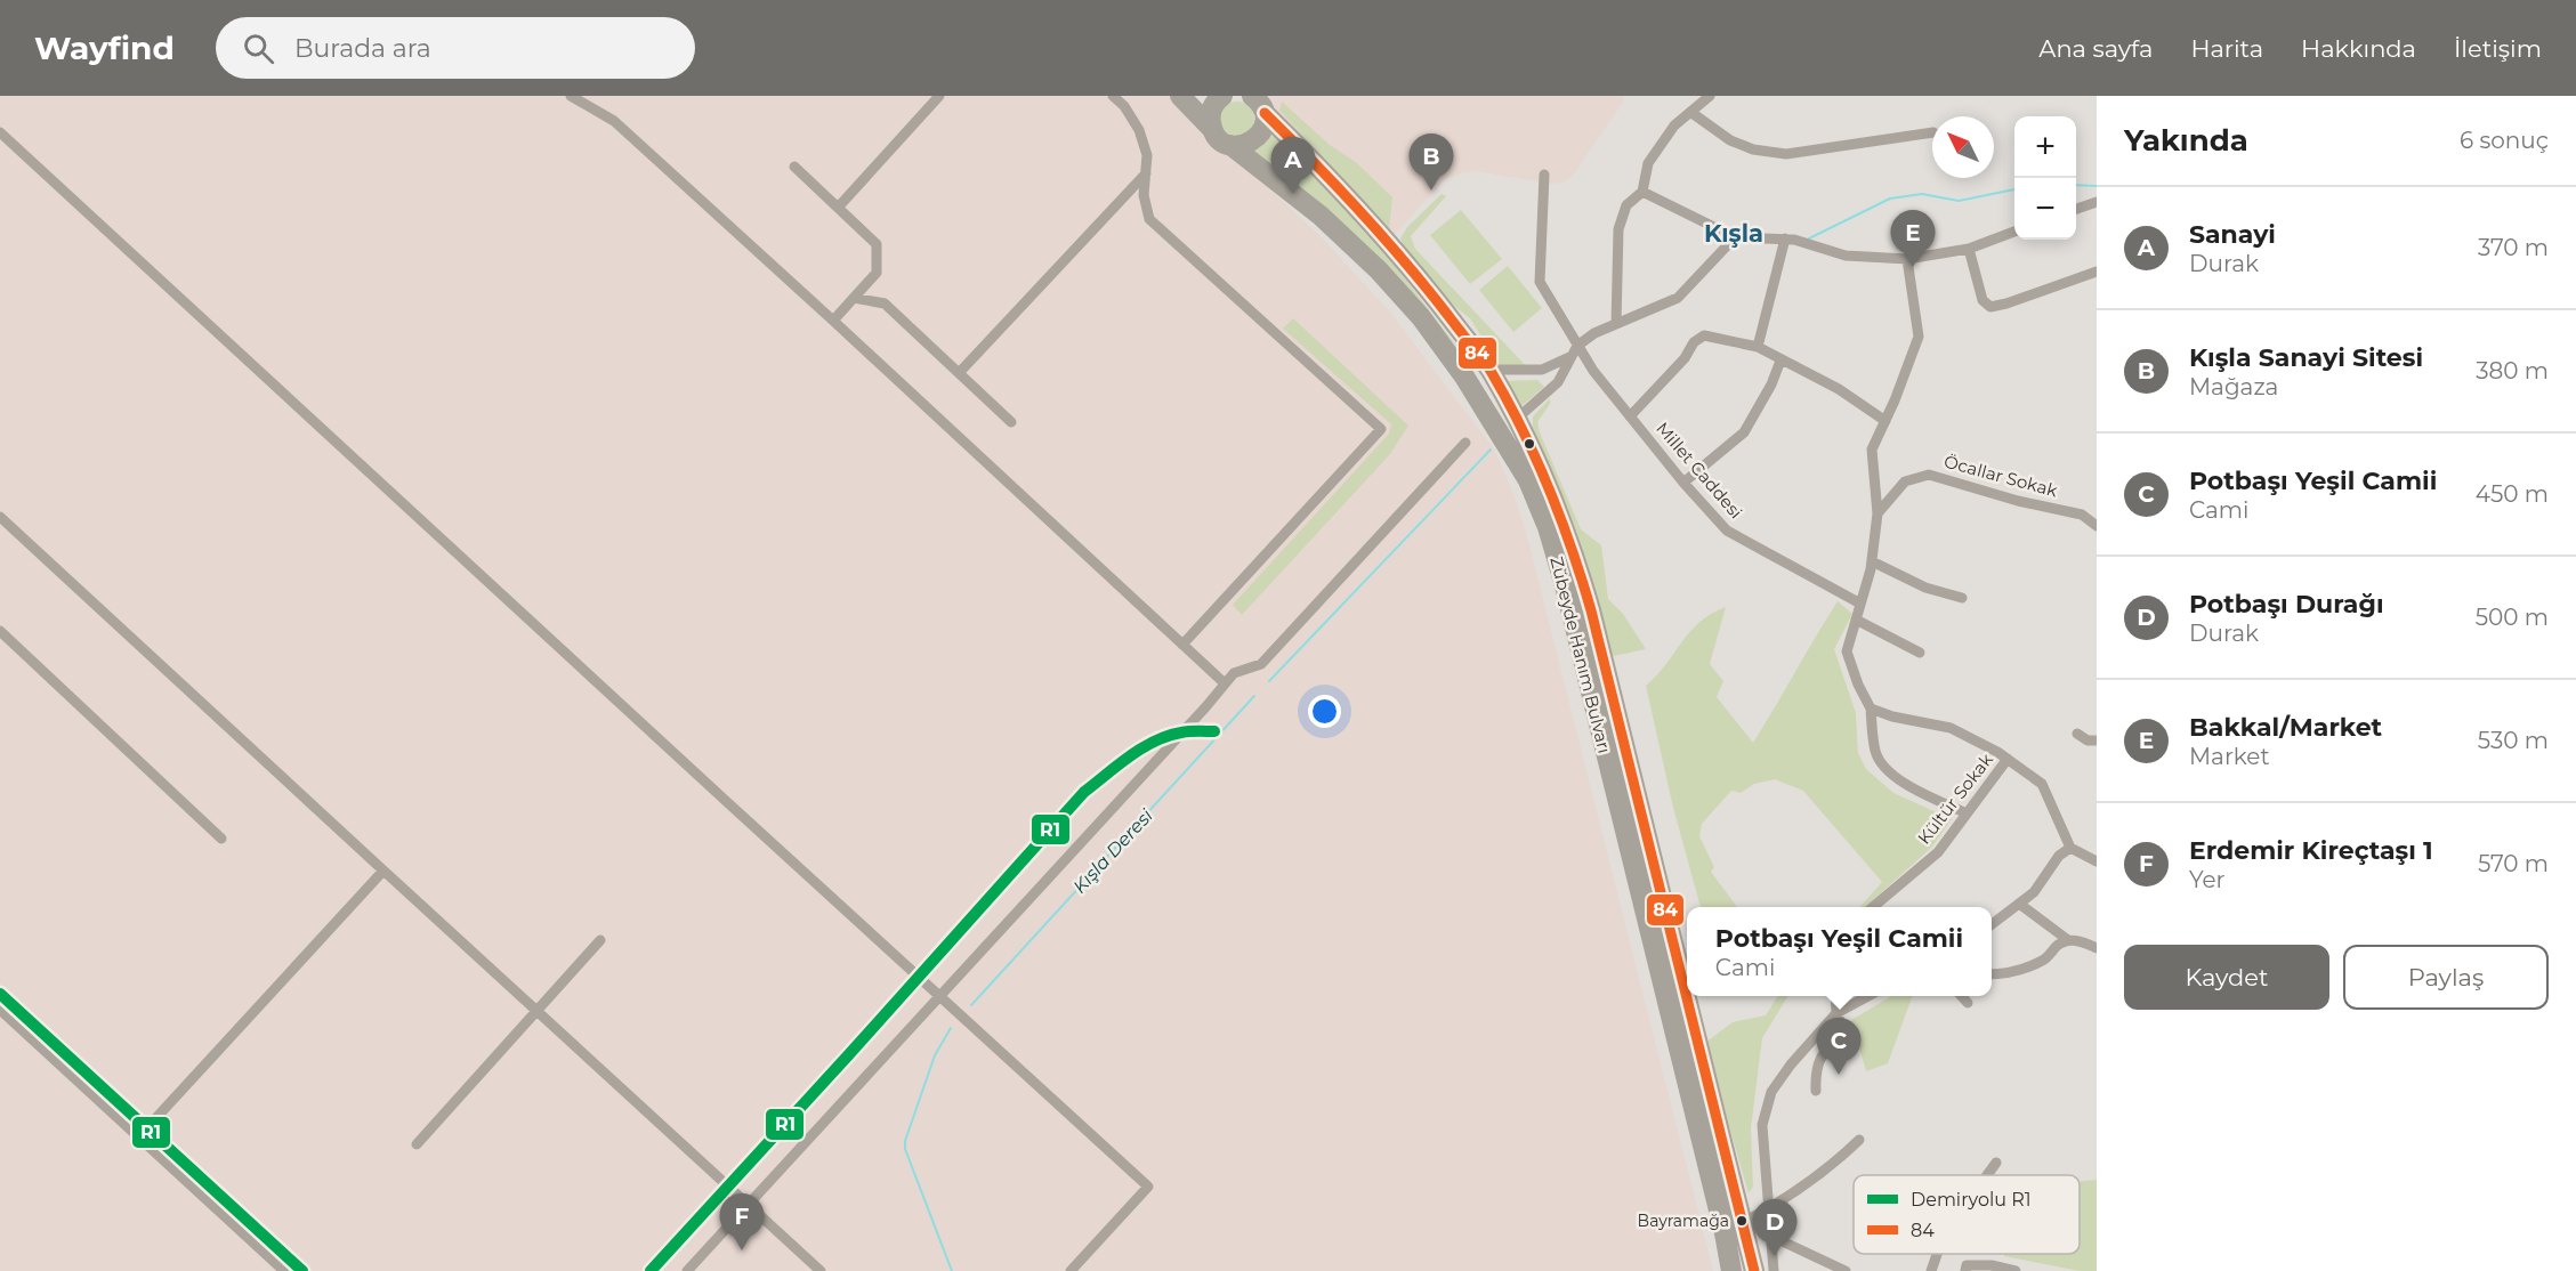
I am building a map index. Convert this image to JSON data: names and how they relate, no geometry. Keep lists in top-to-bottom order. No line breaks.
{"streets":{"highway":["Zübeyde Hanım Bulvarı"],"street":["Millet Caddesi","Öcallar Sokak","Kültür Sokak"]},"districts":["Kışla"],"water":["Kışla Deresi"],"places":["Bayramağa"],"lines":["transit line 84","rail line R1"],"legend":["Demiryolu R1","84"],"north":"top left","page":{"header":"Wayfind","search":"Burada ara","nav":["Ana sayfa","Harita","Hakkında","İletişim"],"heading":["Yakında","6 sonuç"],"map_buttons":["+","−"],"pins":["B","A","E","C","F","D"],"list":[{"mark":"A","name":"Sanayi","note":"Durak","value":"370 m"},{"mark":"B","name":"Kışla Sanayi Sitesi","note":"Mağaza","value":"380 m"},{"mark":"C","name":"Potbaşı Yeşil Camii","note":"Cami","value":"450 m"},{"mark":"D","name":"Potbaşı Durağı","note":"Durak","value":"500 m"},{"mark":"E","name":"Bakkal/Market","note":"Market","value":"530 m"},{"mark":"F","name":"Erdemir Kireçtaşı 1","note":"Yer","value":"570 m"}],"popup":["Potbaşı Yeşil Camii","Cami"],"buttons":["Kaydet","Paylaş"]}}
